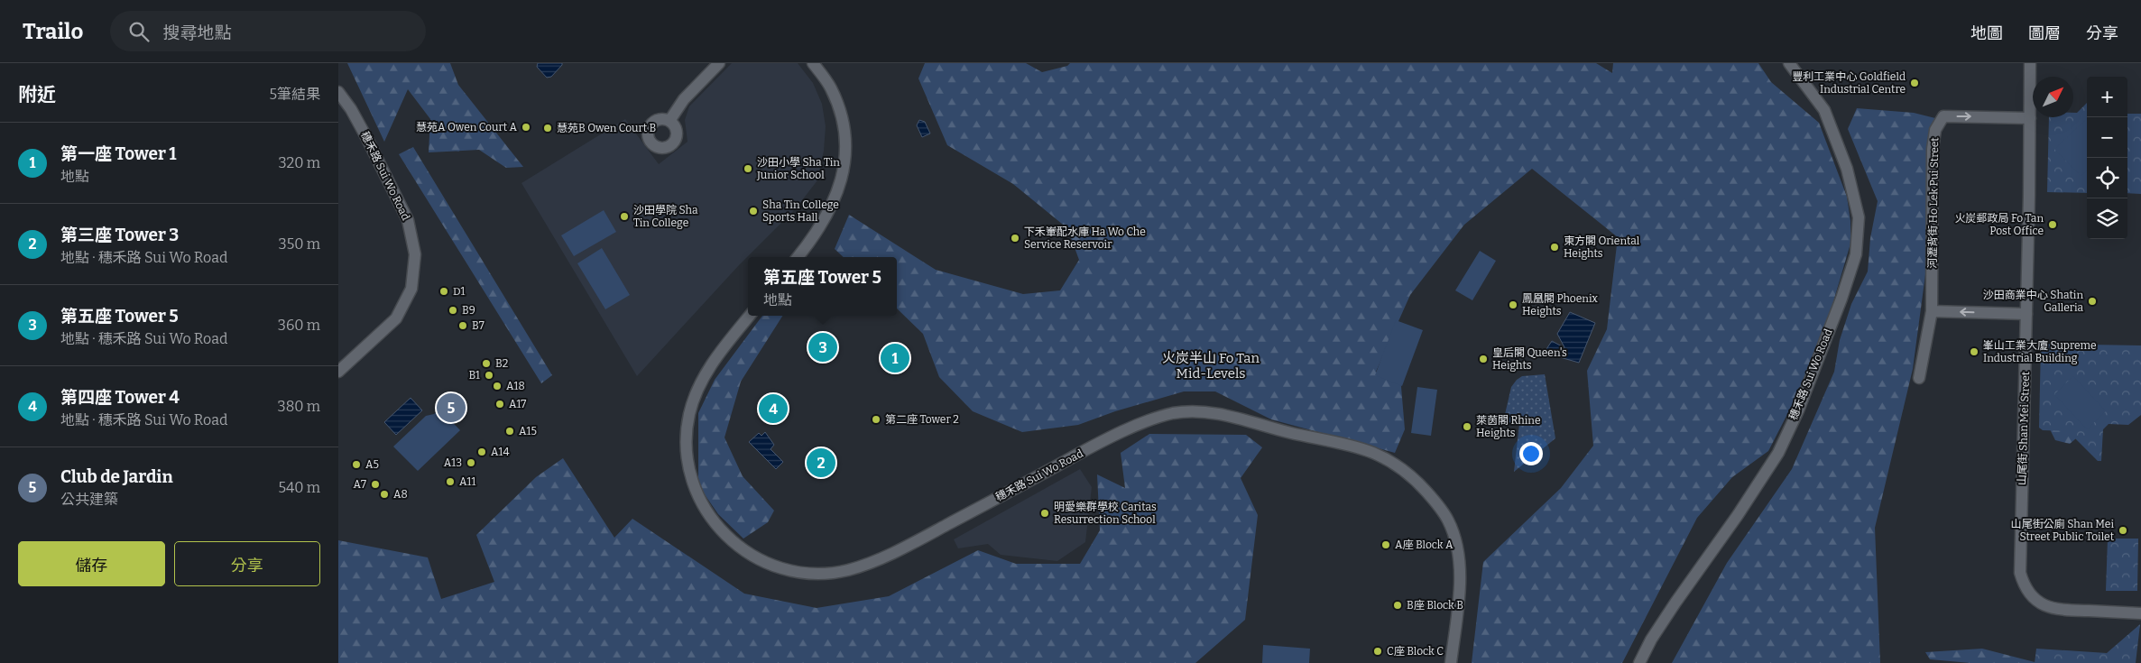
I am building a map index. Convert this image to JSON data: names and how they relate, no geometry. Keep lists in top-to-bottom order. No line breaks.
{"streets":{"street":["穗禾路 Sui Wo Road","河瀝背街 Ho Lek Pui Street","山尾街 Shan Mei Street"]},"crossings":[["河瀝背街 Ho Lek Pui Street","山尾街 Shan Mei Street"]],"districts":["火炭半山 Fo Tan Mid-Levels"],"places":["豐利工業中心 Goldfield Industrial Centre","慧苑A Owen Court A","慧苑B Owen Court B","沙田小學 Sha Tin Junior School","Sha Tin College Sports Hall","沙田學院 Sha Tin College","火炭郵政局 Fo Tan Post Office","下禾輋配水庫 Ha Wo Che Service Reservoir","東方閣 Oriental Heights","D1","沙田商業中心 Shatin Galleria","鳳凰閣 Phoenix Heights","B9","B7","峯山工業大廈 Supreme Industrial Building","皇后閣 Queen's Heights","B2","B1","A18","A17","第二座 Tower 2","萊茵閣 Rhine Heights","A15","A14","A13","A5","A11","A7","A8","明愛樂群學校 Caritas Resurrection School","山尾街公廁 Shan Mei Street Public Toilet","A座 Block A","B座 Block B","C座 Block C"],"north":"top right","page":{"header":"Trailo","search":"搜尋地點","nav":["地圖","圖層","分享"],"heading":["附近","5筆結果"],"map_buttons":["+","−"],"list":[{"mark":"1","name":"第一座 Tower 1","note":"地點","value":"320 m"},{"mark":"2","name":"第三座 Tower 3","note":"地點 · 穗禾路 Sui Wo Road","value":"350 m"},{"mark":"3","name":"第五座 Tower 5","note":"地點 · 穗禾路 Sui Wo Road","value":"360 m"},{"mark":"4","name":"第四座 Tower 4","note":"地點 · 穗禾路 Sui Wo Road","value":"380 m"},{"mark":"5","name":"Club de Jardin","note":"公共建築","value":"540 m"}],"popup":["第五座 Tower 5","地點"],"pins":["3","1","5","4","2"],"buttons":["儲存","分享"]}}
